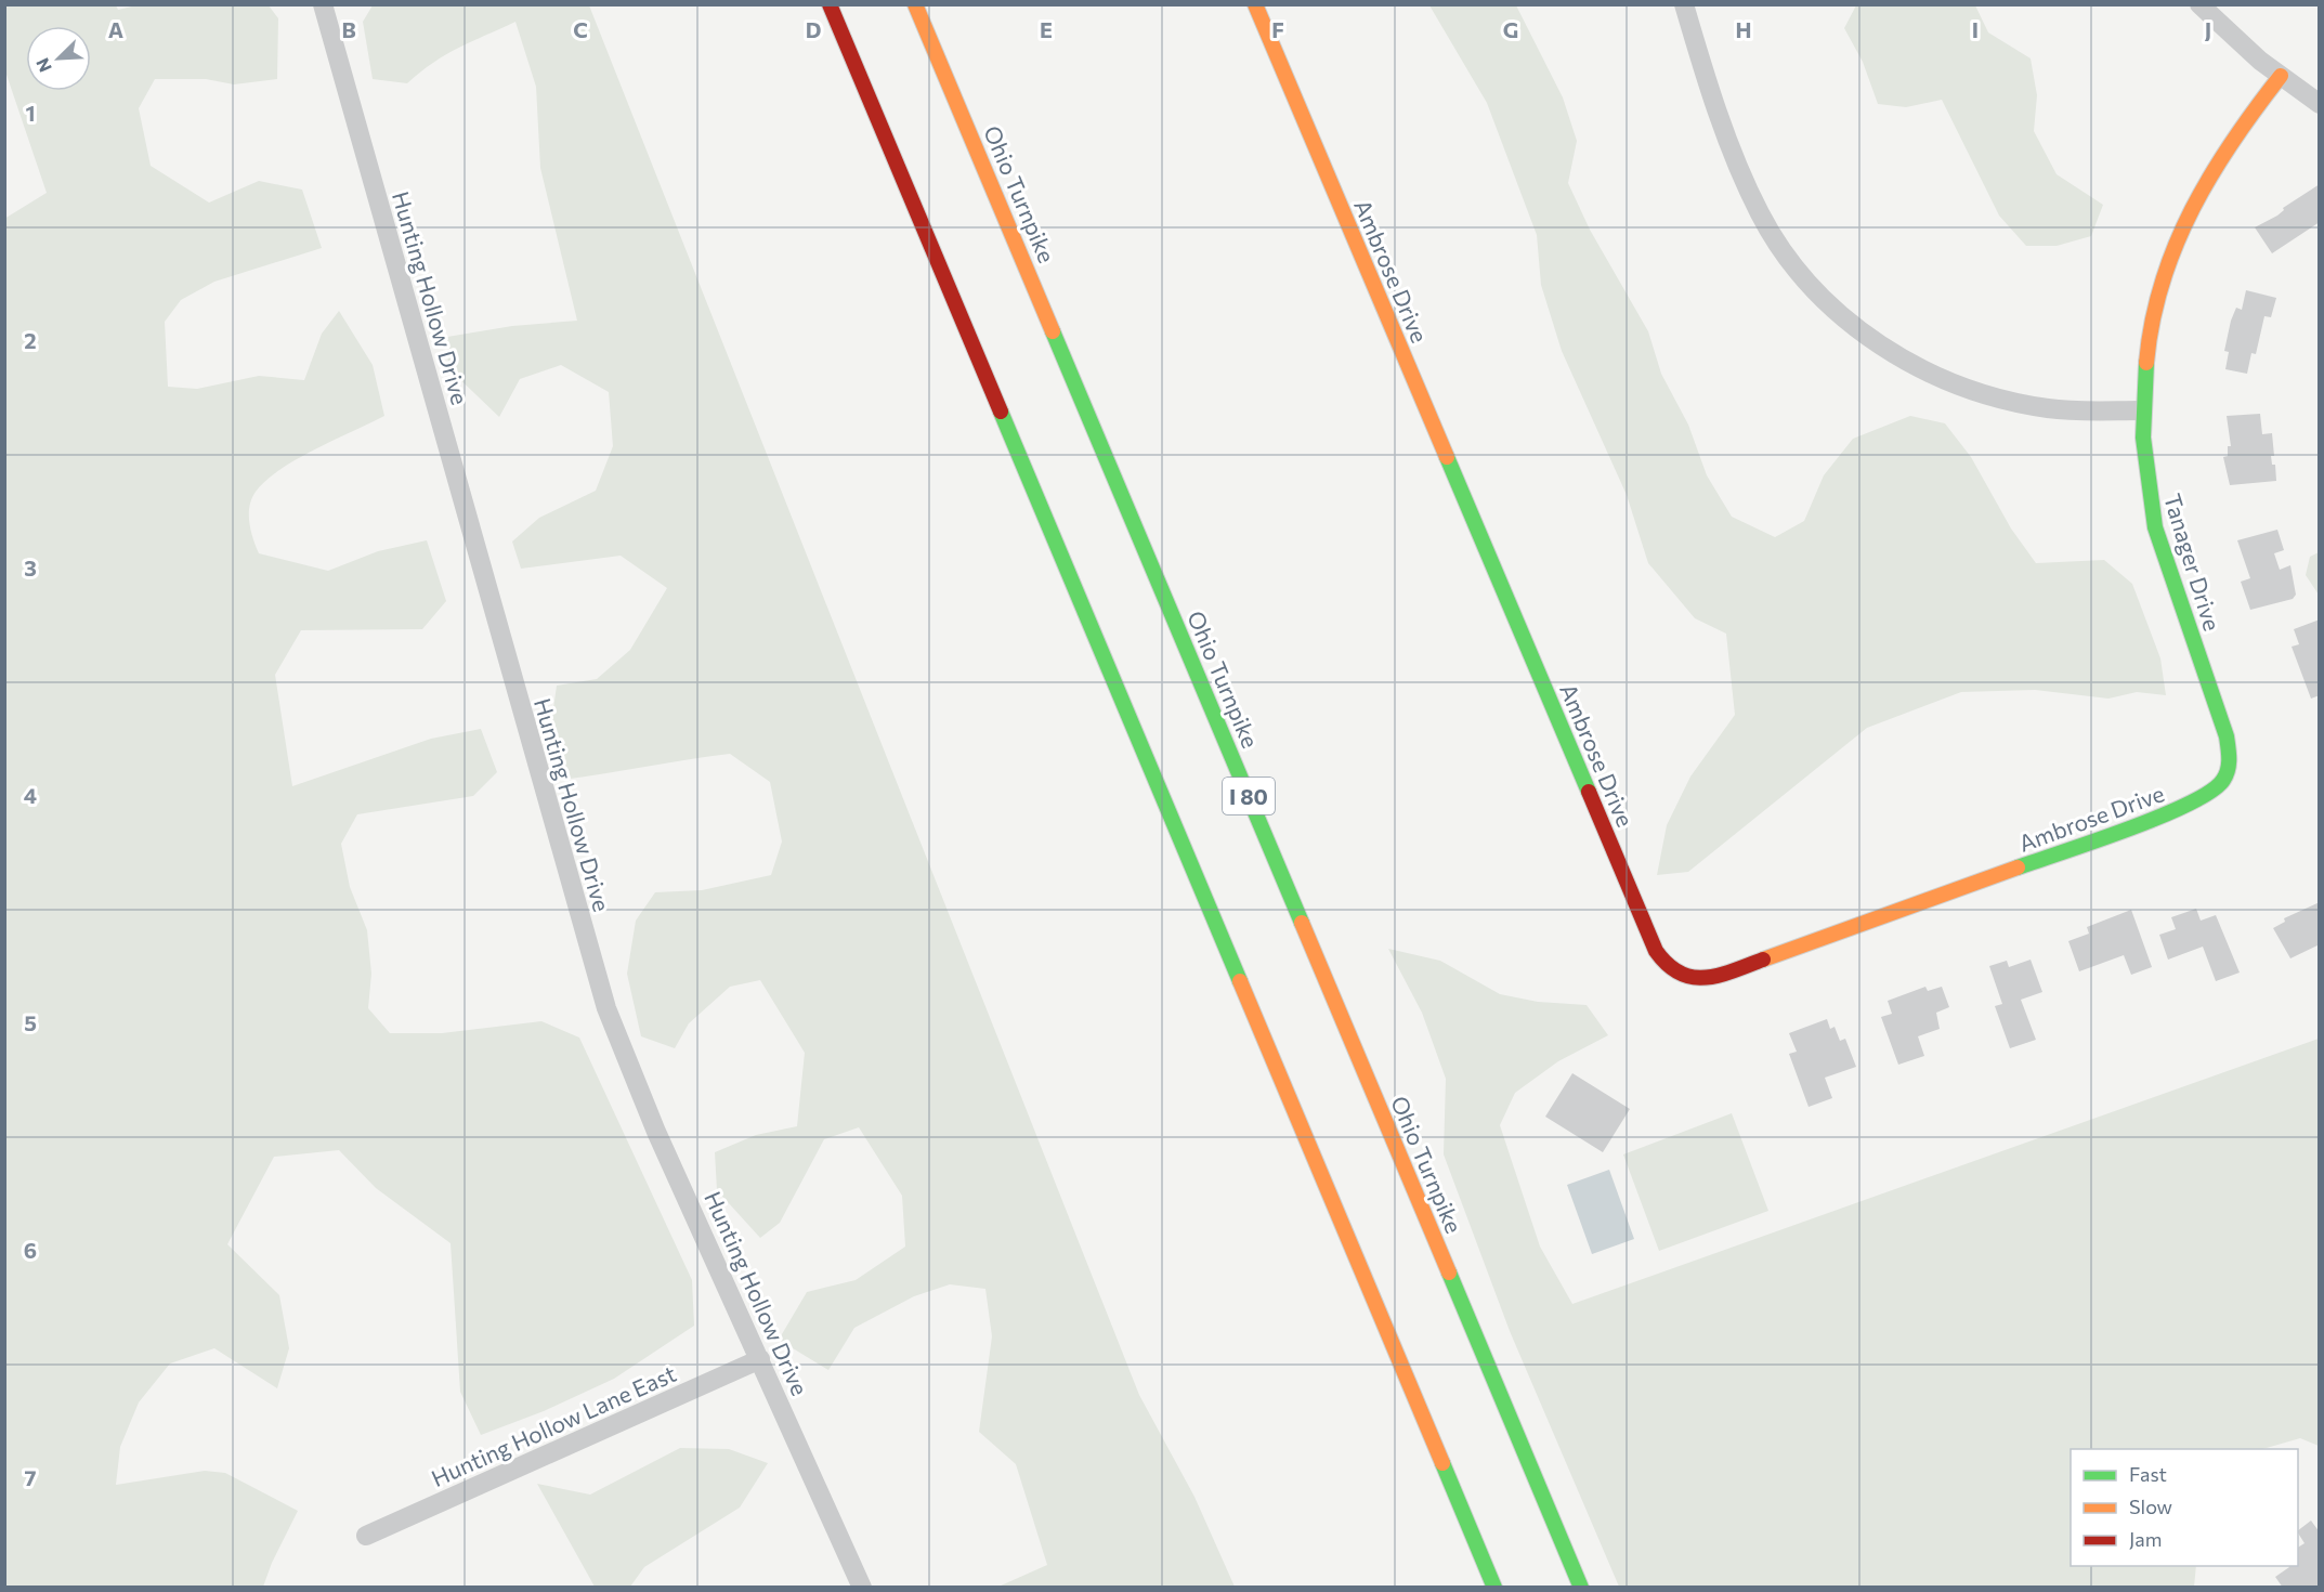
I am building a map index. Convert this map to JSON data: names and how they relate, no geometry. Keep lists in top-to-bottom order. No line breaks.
{"streets":{"main road":["Ohio Turnpike","Ambrose Drive","Tanager Drive","I 80"],"street":["Hunting Hollow Drive","Hunting Hollow Lane East"]},"crossings":[["Ambrose Drive","Tanager Drive"],["Hunting Hollow Drive","Hunting Hollow Lane East"]],"legend":["Fast","Slow","Jam"],"north":"bottom left","grid":{"columns":["A","B","C","D","E","F","G","H","I","J"],"rows":["1","2","3","4","5","6","7"]}}
